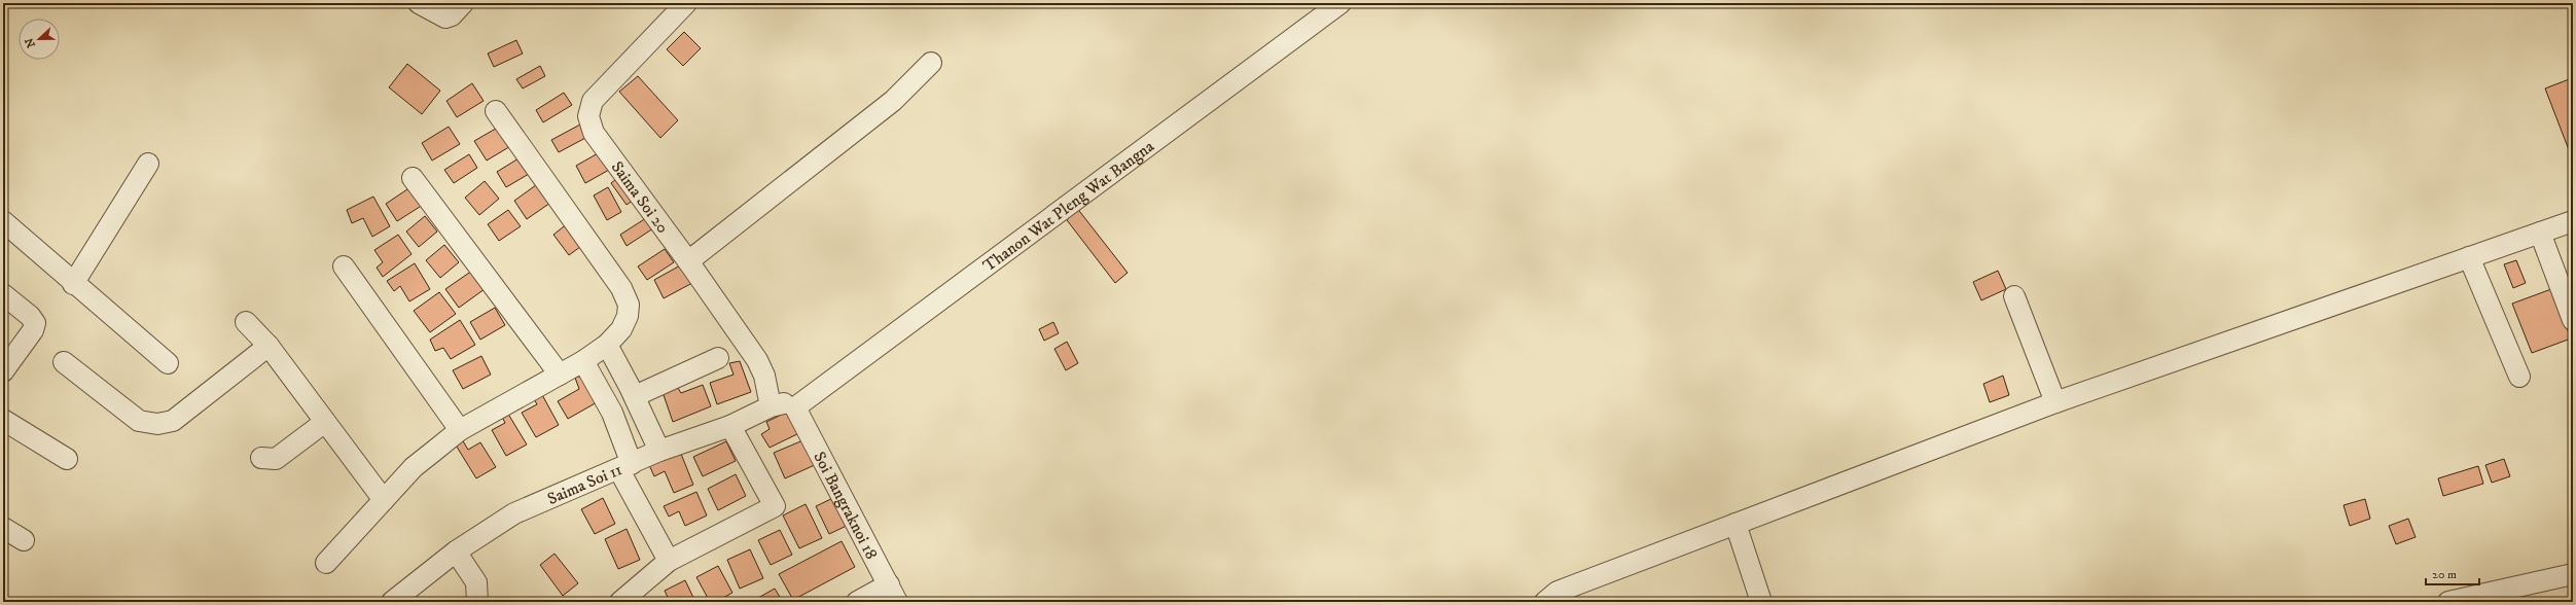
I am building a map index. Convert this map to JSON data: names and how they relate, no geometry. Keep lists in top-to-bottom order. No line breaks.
{"streets":{"street":["Saima Soi 20","Thanon Wat Pleng Wat Bangna","Saima Soi 11","Soi Bangraknoi 18"]},"crossings":[["Saima Soi 20","Saima Soi 11"],["Thanon Wat Pleng Wat Bangna","Saima Soi 11"],["Thanon Wat Pleng Wat Bangna","Soi Bangraknoi 18"],["Saima Soi 11","Soi Bangraknoi 18"]],"scale_bar":"20 m","north":"left"}
